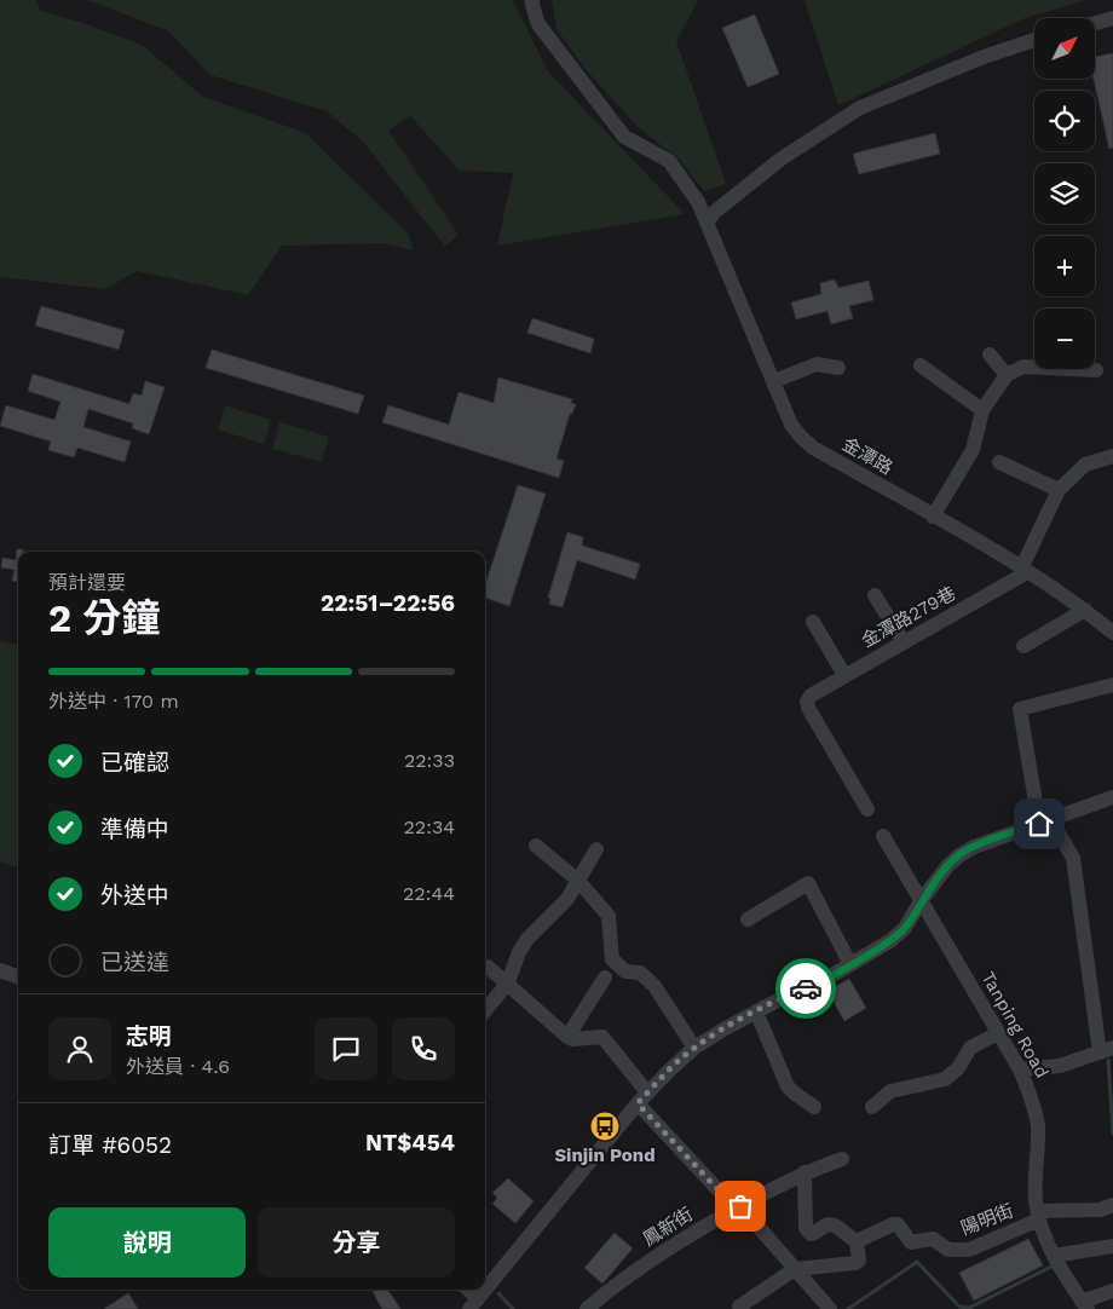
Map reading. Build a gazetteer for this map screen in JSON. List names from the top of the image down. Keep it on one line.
{"streets":{"street":["金潭路","金潭路279巷","Tanping Road","陽明街","鳳新街"]},"crossings":[["金潭路","金潭路279巷"],["Tanping Road","陽明街"]],"places":{"bus stop":["Sinjin Pond"]},"north":"top right","page":{"map_buttons":["+","−"],"heading":["2 分鐘","預計還要","22:51–22:56"],"panel":["志明","外送員 · 4.6","訂單 #6052","NT$454"],"bar":"外送中 · 170 m","list":[["已確認","22:33"],["準備中","22:34"],["外送中","22:44"],"已送達"],"buttons":["說明","分享"]}}
